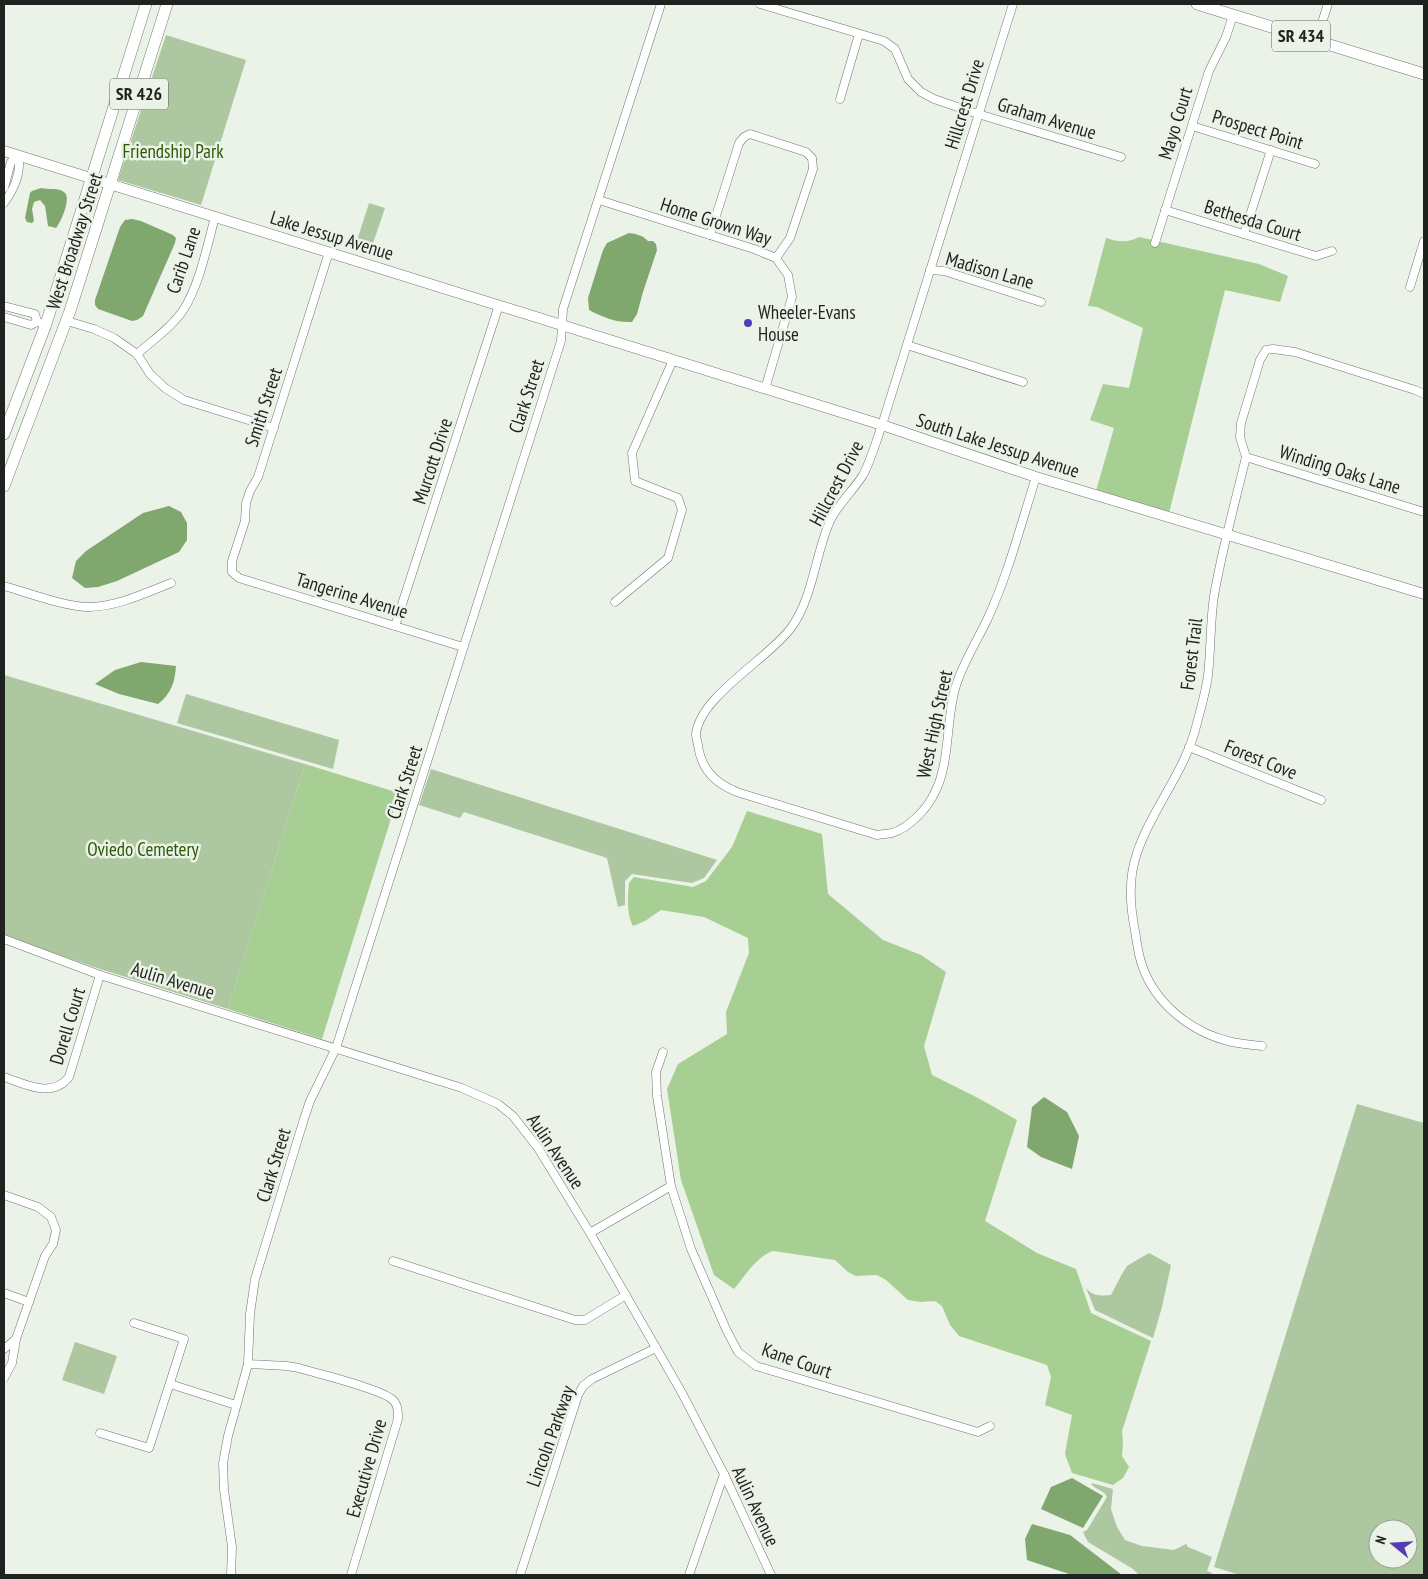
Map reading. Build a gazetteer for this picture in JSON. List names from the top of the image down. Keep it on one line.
{"streets":{"main road":["SR 434","SR 426","West Broadway Street"],"street":["Hillcrest Drive","Graham Avenue","Mayo Court","Prospect Point","Bethesda Court","Home Grown Way","Lake Jessup Avenue","Carib Lane","Madison Lane","Clark Street","Smith Street","South Lake Jessup Avenue","Murcott Drive","Winding Oaks Lane","Tangerine Avenue","Forest Trail","West High Street","Forest Cove","Aulin Avenue","Dorell Court","Kane Court","Lincoln Parkway","Executive Drive"]},"crossings":[["SR 434","Mayo Court"],["Hillcrest Drive","Graham Avenue"],["Hillcrest Drive","Madison Lane"],["Hillcrest Drive","South Lake Jessup Avenue"],["Hillcrest Drive","West High Street"],["Mayo Court","Prospect Point"],["Mayo Court","Bethesda Court"],["Home Grown Way","Clark Street"],["Home Grown Way","South Lake Jessup Avenue"],["Lake Jessup Avenue","West Broadway Street"],["Lake Jessup Avenue","Carib Lane"],["Lake Jessup Avenue","Clark Street"],["Lake Jessup Avenue","Smith Street"],["Lake Jessup Avenue","South Lake Jessup Avenue"],["Lake Jessup Avenue","Murcott Drive"],["Clark Street","South Lake Jessup Avenue"],["Clark Street","Tangerine Avenue"],["Clark Street","Aulin Avenue"],["Clark Street","Executive Drive"],["Smith Street","Tangerine Avenue"],["South Lake Jessup Avenue","Forest Trail"],["South Lake Jessup Avenue","West High Street"],["Murcott Drive","Tangerine Avenue"],["Winding Oaks Lane","Forest Trail"],["Forest Trail","Forest Cove"],["Aulin Avenue","Dorell Court"],["Aulin Avenue","Lincoln Parkway"]],"parks":["Friendship Park","Oviedo Cemetery"],"places":["Wheeler-Evans House"],"north":"left"}
